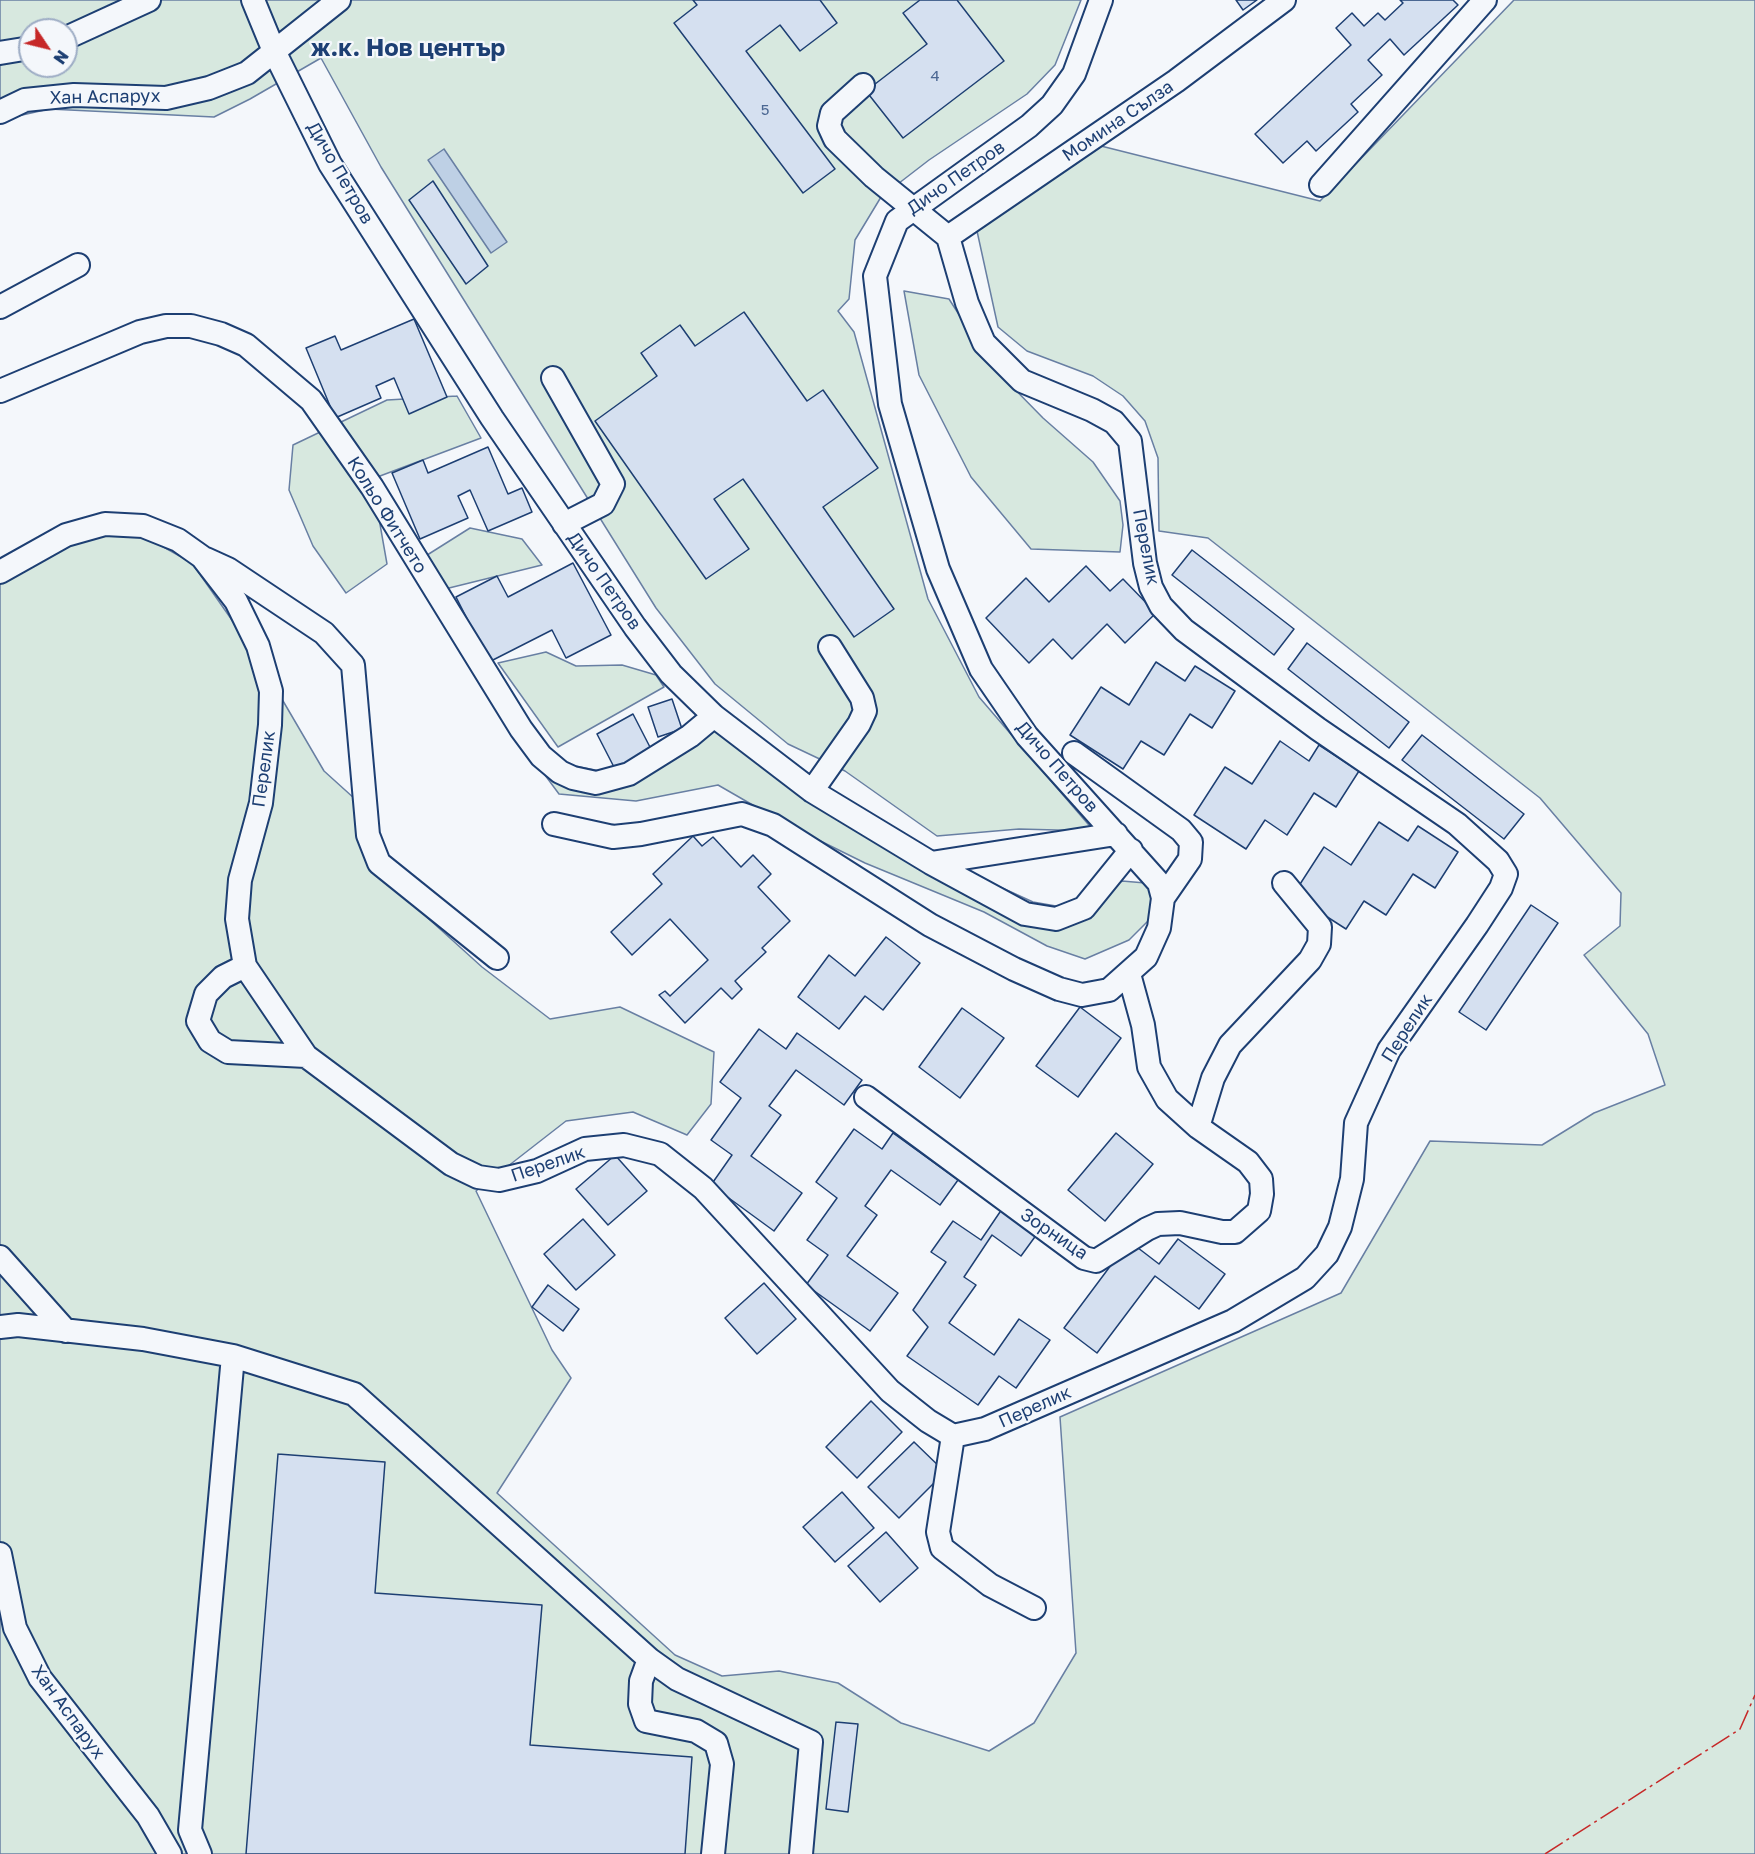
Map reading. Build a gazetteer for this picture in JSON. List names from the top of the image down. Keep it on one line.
{"streets":{"street":["Хан Аспарух","Момина Сълза","Дичо Петров","Кольо Фитчето","Перелик","Зорница"]},"crossings":[["Хан Аспарух","Дичо Петров"],["Момина Сълза","Перелик"],["Дичо Петров","Кольо Фитчето"]],"districts":["ж.к. Нов център"],"house_numbers":["4","5"],"north":"bottom right"}
